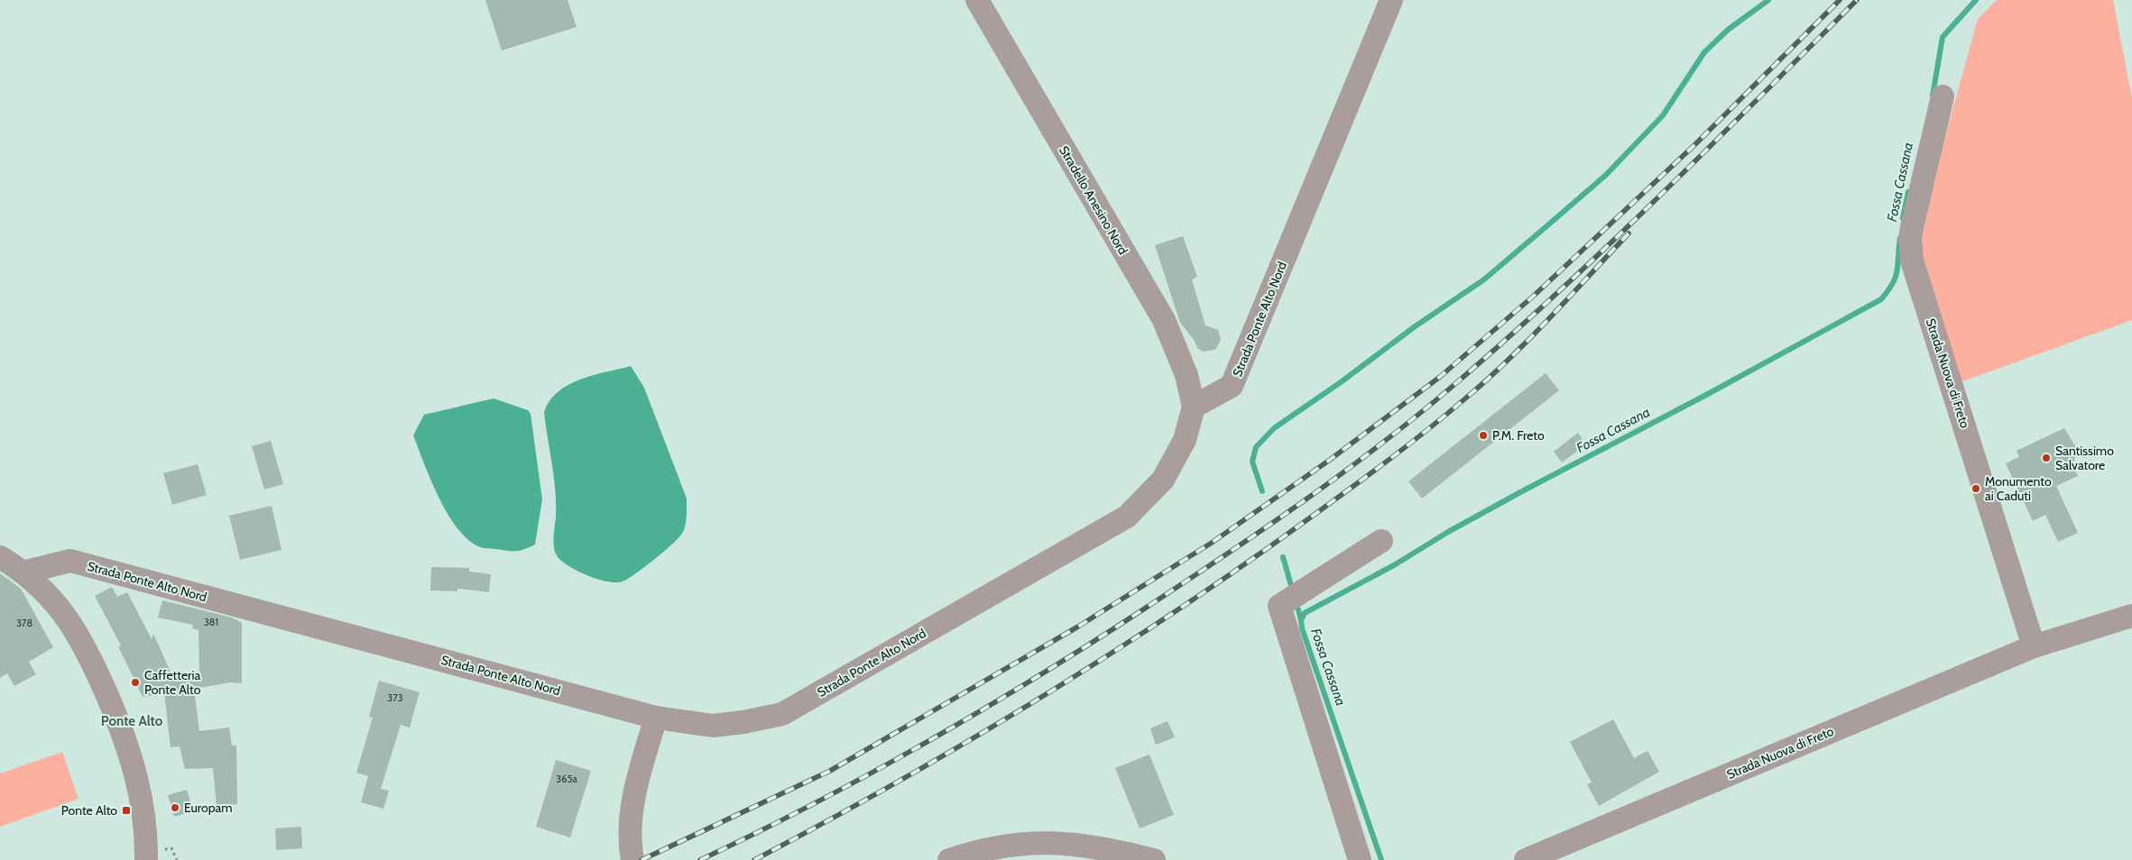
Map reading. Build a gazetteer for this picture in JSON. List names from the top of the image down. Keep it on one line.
{"streets":{"street":["Stradello Anesino Nord","Strada Ponte Alto Nord","Strada Nuova di Freto"]},"crossings":[["Stradello Anesino Nord","Strada Ponte Alto Nord"]],"districts":["Ponte Alto"],"water":["Fossa Cassana"],"places":{"other":["P.M. Freto","Santissimo Salvatore","Monumento ai Caduti","Caffetteria Ponte Alto","Europam"],"transit":["Ponte Alto"]},"house_numbers":["381","378","373","365a"]}
